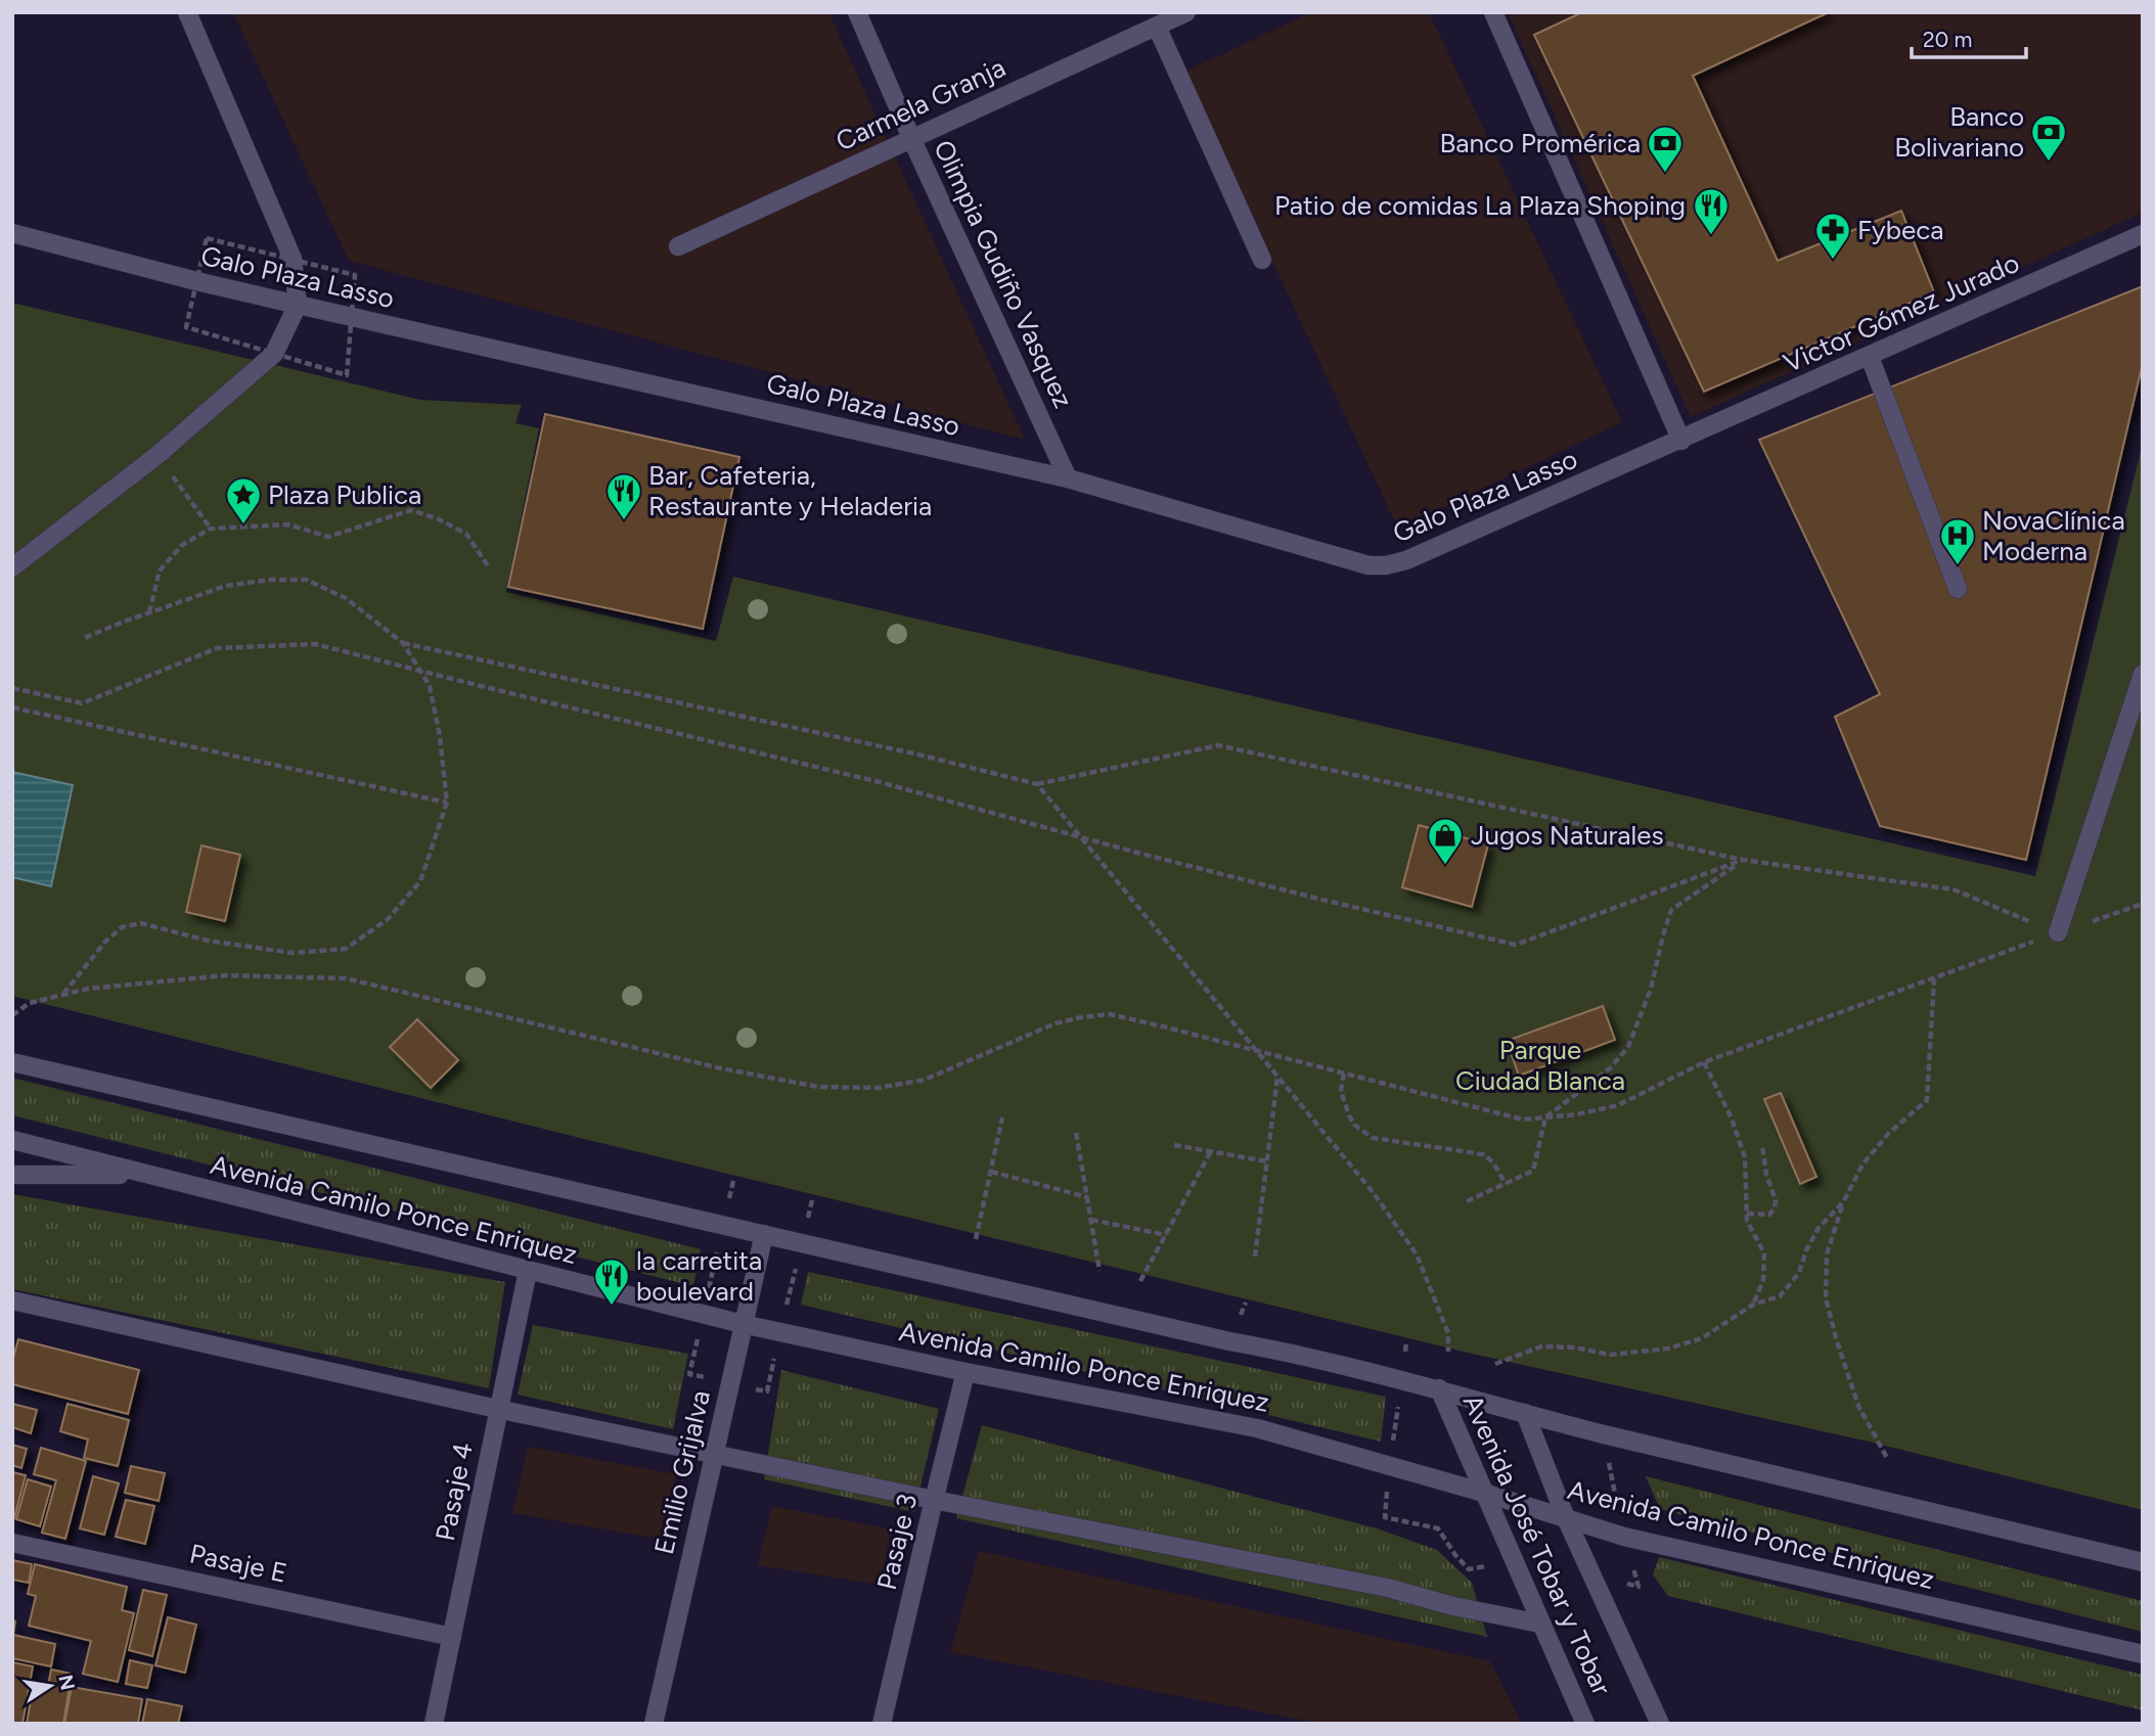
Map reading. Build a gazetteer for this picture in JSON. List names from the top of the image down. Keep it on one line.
{"streets":{"street":["Carmela Granja","Olimpia Gudiño Vasquez","Galo Plaza Lasso","Victor Gómez Jurado","Avenida Camilo Ponce Enriquez","Emilio Grijalva","Pasaje 4","Pasaje 3","Avenida José Tobar y Tobar","Pasaje E"]},"crossings":[["Carmela Granja","Olimpia Gudiño Vasquez"],["Olimpia Gudiño Vasquez","Galo Plaza Lasso"],["Galo Plaza Lasso","Victor Gómez Jurado"],["Avenida Camilo Ponce Enriquez","Emilio Grijalva"],["Avenida Camilo Ponce Enriquez","Pasaje 4"],["Avenida Camilo Ponce Enriquez","Pasaje 3"],["Avenida Camilo Ponce Enriquez","Avenida José Tobar y Tobar"],["Pasaje 4","Pasaje E"]],"parks":["Parque Ciudad Blanca"],"places":{"bank":["Banco Bolivariano","Banco Promérica"],"restaurant":["Patio de comidas La Plaza Shoping","Bar, Cafeteria, Restaurante y Heladeria","la carretita boulevard"],"pharmacy":["Fybeca"],"place":["Plaza Publica"],"hospital":["NovaClínica Moderna"],"shop":["Jugos Naturales"]},"scale_bar":"20 m","north":"right"}
